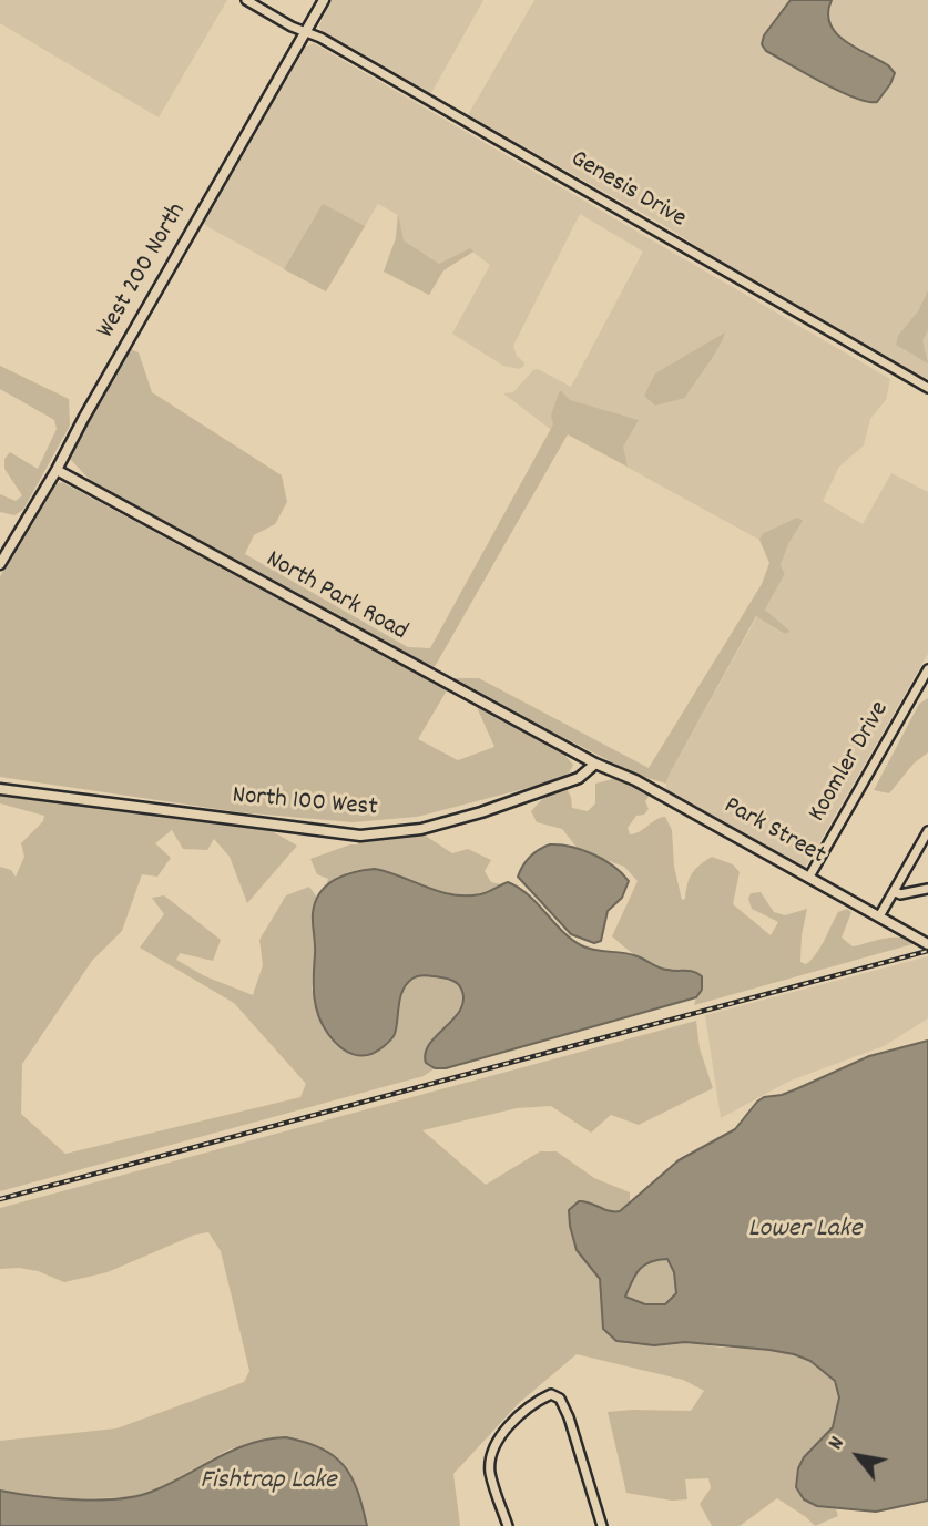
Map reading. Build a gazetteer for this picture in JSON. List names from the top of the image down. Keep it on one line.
{"streets":{"street":["Genesis Drive","West 200 North","North Park Road","Koomler Drive","North 100 West","Park Street"]},"crossings":[["Genesis Drive","West 200 North"],["West 200 North","North Park Road"],["North Park Road","North 100 West"],["North Park Road","Park Street"],["Koomler Drive","Park Street"],["North 100 West","Park Street"]],"water":["Lower Lake","Fishtrap Lake"],"north":"top left"}
